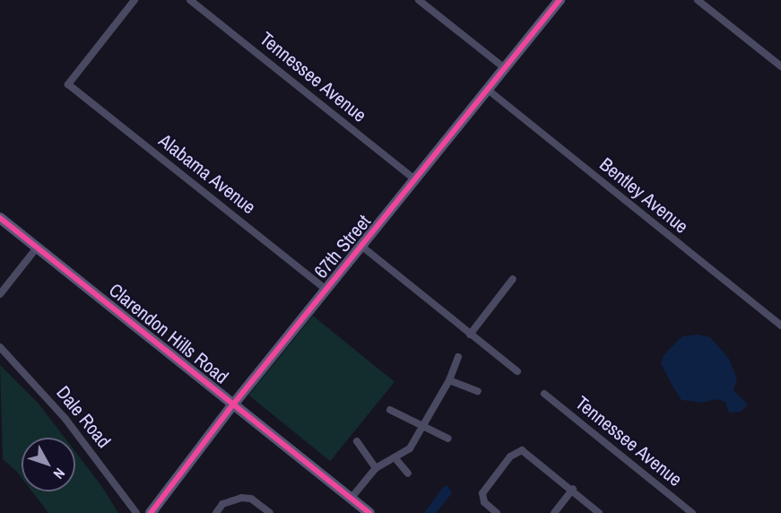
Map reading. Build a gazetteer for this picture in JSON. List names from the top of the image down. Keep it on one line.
{"streets":{"street":["Tennessee Avenue","Alabama Avenue","Bentley Avenue","67th Street","Clarendon Hills Road","Dale Road"]},"crossings":[["Tennessee Avenue","67th Street"],["Alabama Avenue","67th Street"],["Bentley Avenue","67th Street"],["67th Street","Clarendon Hills Road"]],"north":"bottom right"}
